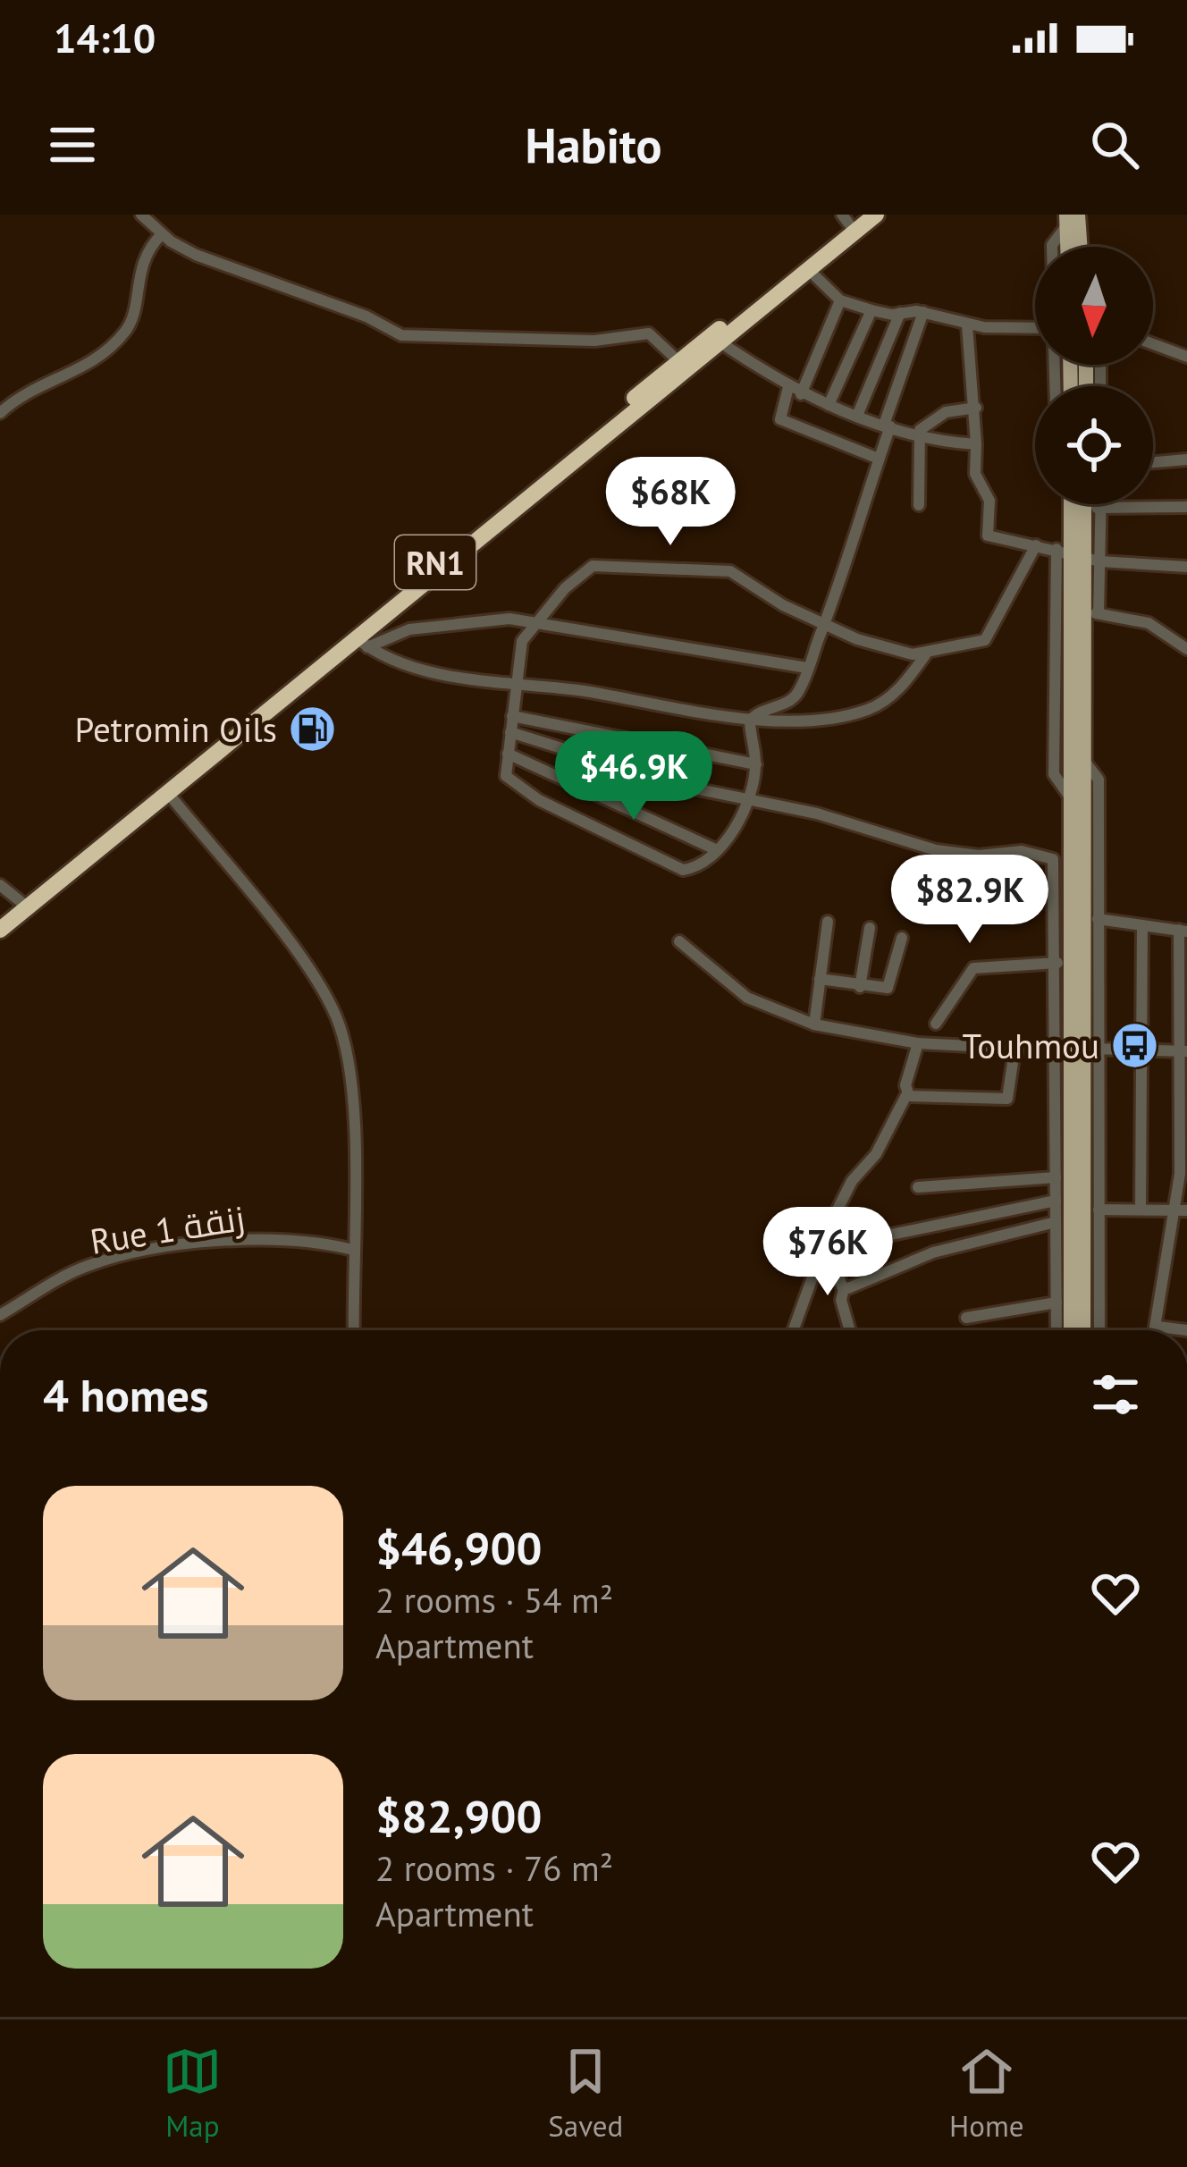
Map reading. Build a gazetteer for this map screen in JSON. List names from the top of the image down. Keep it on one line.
{"streets":{"highway":["RN1"],"street":["Rue 1 زنقة"]},"places":{"fuel station":["Petromin Oils"],"bus stop":["Touhmou"]},"north":"bottom","page":{"status":"14:10","header":"Habito","price":["$68K","$46.9K","$82.9K","$76K"],"heading":"4 homes","list":[{"name":"$46,900","note":"2 rooms · 54 m² · Apartment"},{"name":"$82,900","note":"2 rooms · 76 m² · Apartment"}],"tabs":["Map","Saved","Home"]}}
